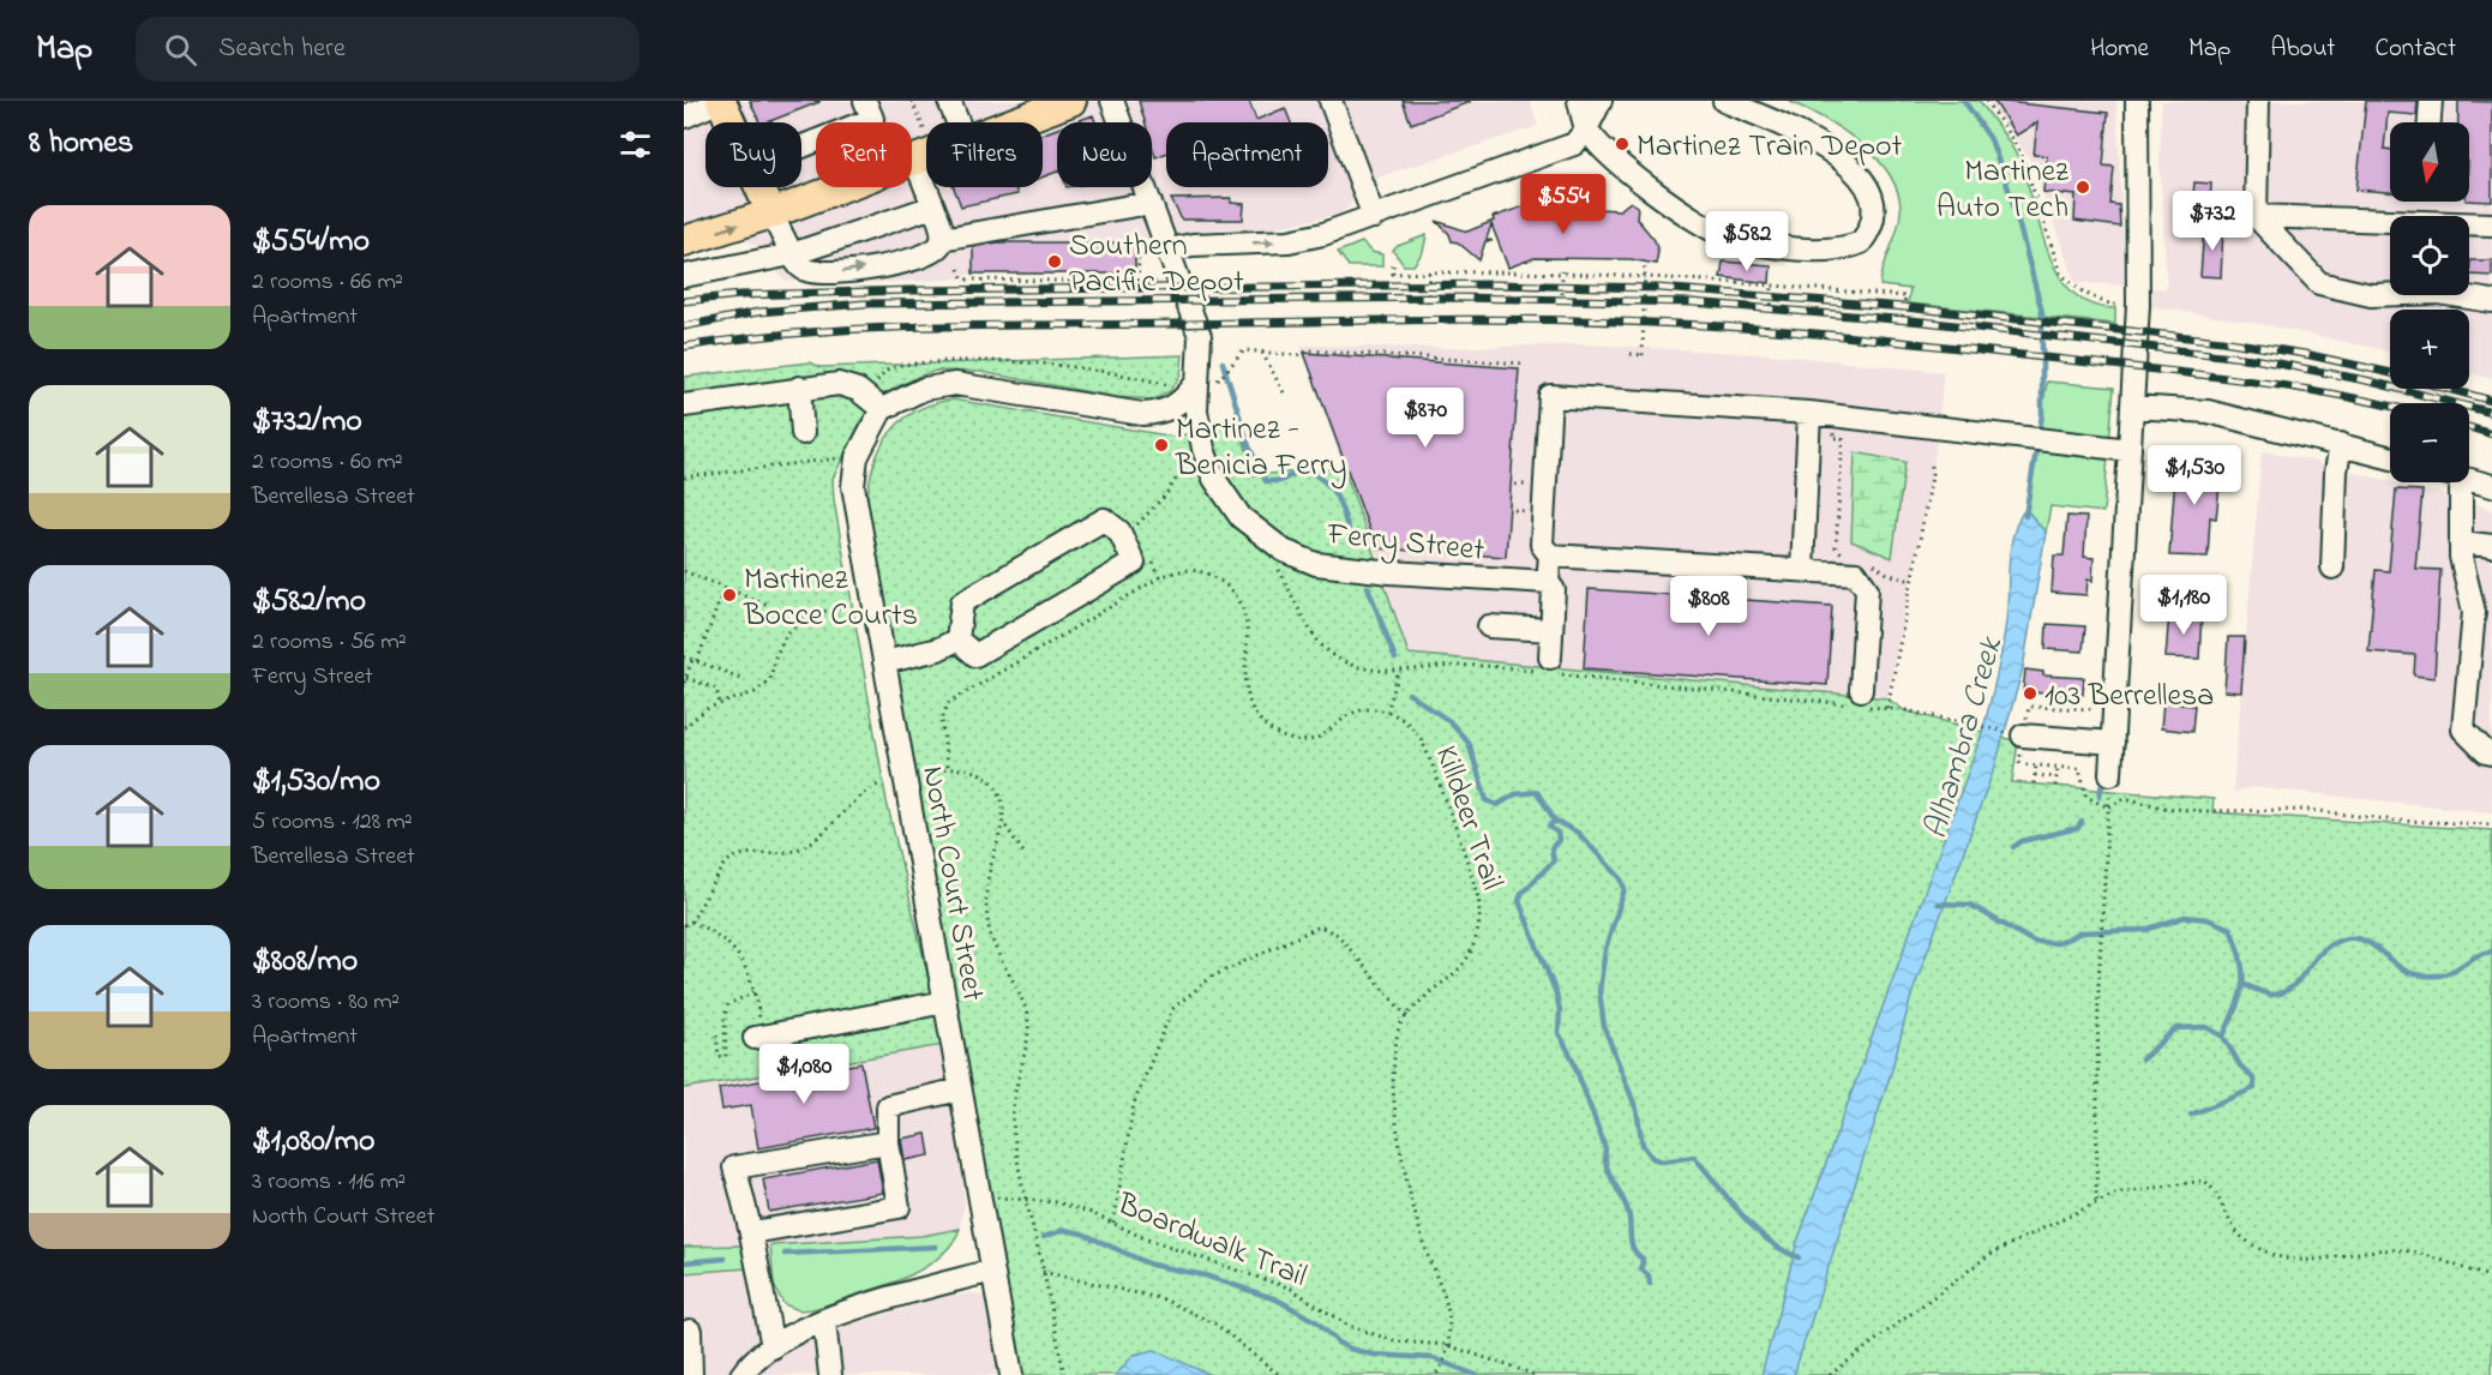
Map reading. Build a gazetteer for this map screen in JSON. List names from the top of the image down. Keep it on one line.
{"streets":{"street":["Ferry Street","North Court Street"],"path":["Killdeer Trail","Boardwalk Trail"]},"crossings":[["Killdeer Trail","Boardwalk Trail"]],"water":["Alhambra Creek"],"places":["Martinez Train Depot","Martinez Auto Tech","Southern Pacific Depot","Martinez - Benicia Ferry","Martinez Bocce Courts","103 Berrellesa"],"north":"bottom","page":{"header":"Map","search":"Search here","nav":["Home","Map","About","Contact"],"heading":"8 homes","map_buttons":["+","−"],"chip":["Buy","Rent","Filters","New","Apartment"],"price":["$554","$732","$582","$870","$1,530","$1,180","$808","$1,080"],"list":[{"name":"$554/mo","note":"2 rooms · 66 m² · Apartment"},{"name":"$732/mo","note":"2 rooms · 60 m² · Berrellesa Street"},{"name":"$582/mo","note":"2 rooms · 56 m² · Ferry Street"},{"name":"$1,530/mo","note":"5 rooms · 128 m² · Berrellesa Street"},{"name":"$808/mo","note":"3 rooms · 80 m² · Apartment"},{"name":"$1,080/mo","note":"3 rooms · 116 m² · North Court Street"}]}}
